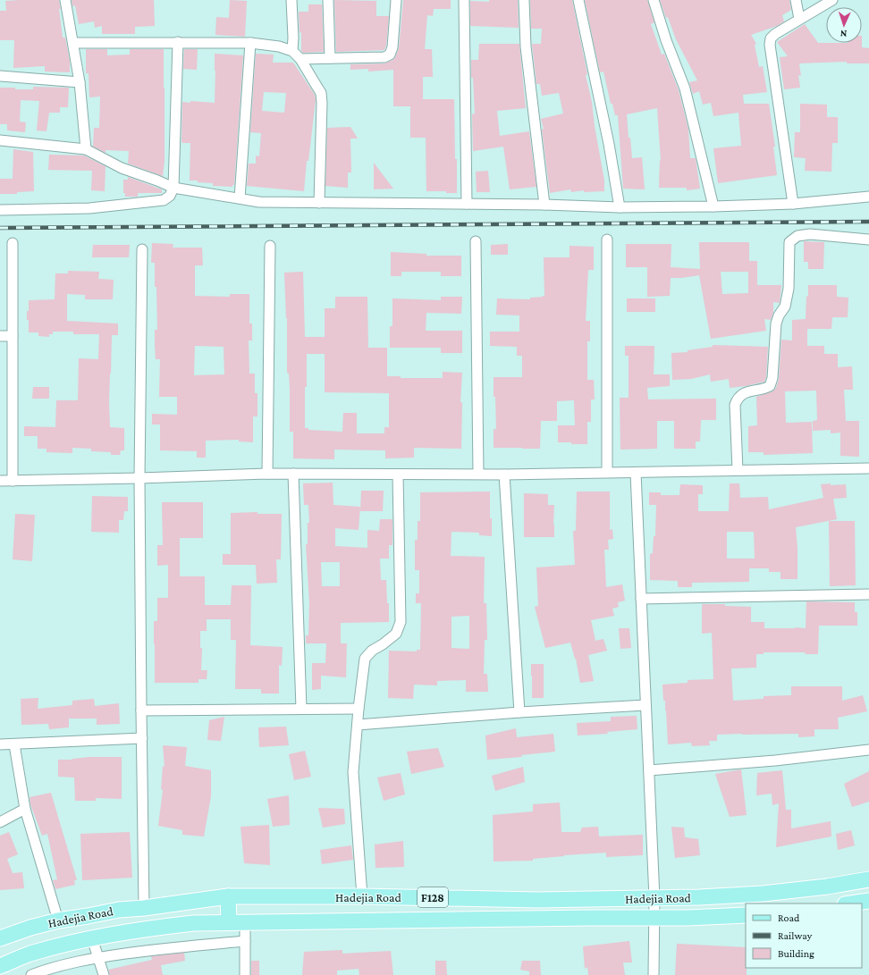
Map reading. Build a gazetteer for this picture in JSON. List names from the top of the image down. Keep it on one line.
{"streets":{"main road":["Hadejia Road","F128"]},"legend":["Road","Railway","Building"],"north":"bottom"}
